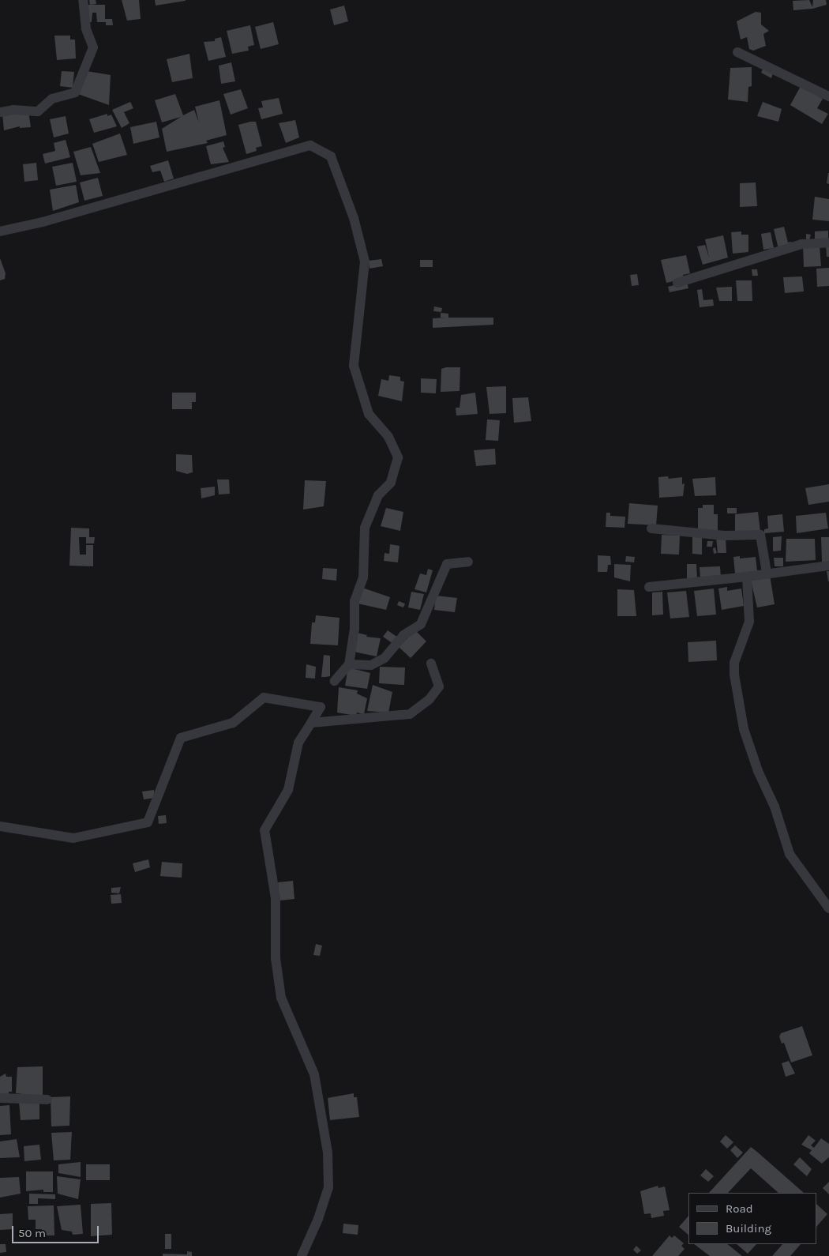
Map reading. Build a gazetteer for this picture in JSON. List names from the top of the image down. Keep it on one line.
{"legend":["Road","Building"],"scale_bar":"50 m"}
